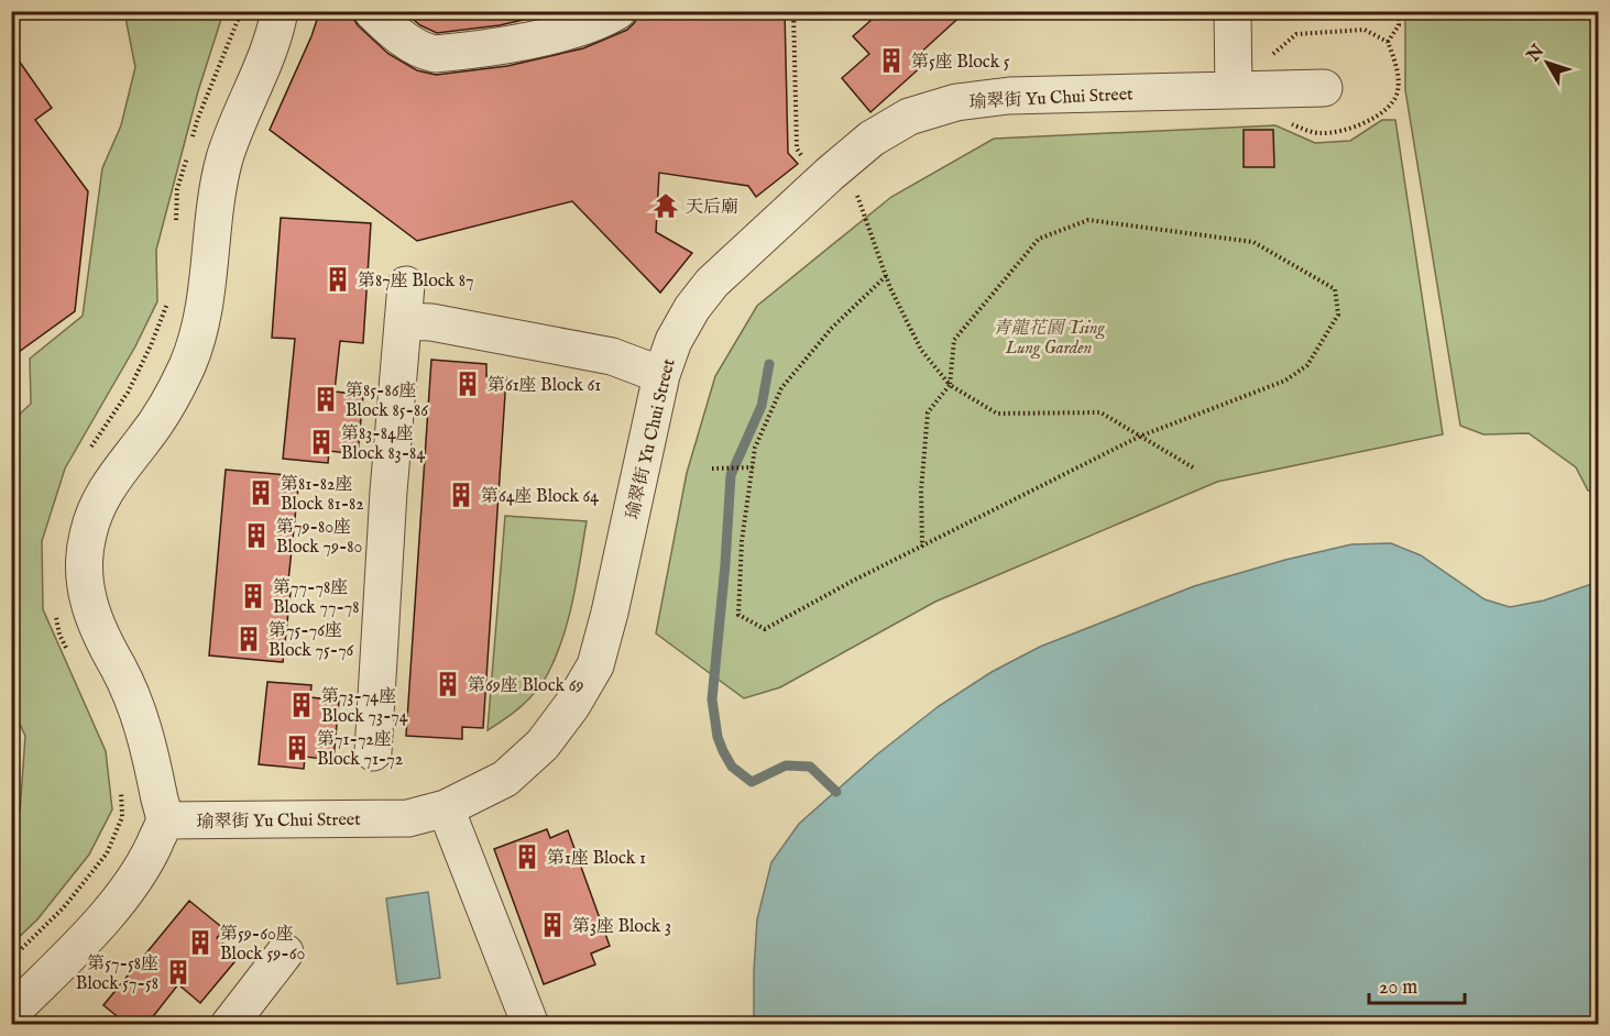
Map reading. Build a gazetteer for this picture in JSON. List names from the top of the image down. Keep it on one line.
{"streets":{"street":["瑜翠街 Yu Chui Street"]},"parks":["青龍花園 Tsing Lung Garden"],"places":{"building":["第5座 Block 5","第87座 Block 87","第61座 Block 61","第85-86座 Block 85-86","第83-84座 Block 83-84","第81-82座 Block 81-82","第64座 Block 64","第79-80座 Block 79-80","第77-78座 Block 77-78","第75-76座 Block 75-76","第69座 Block 69","第73-74座 Block 73-74","第71-72座 Block 71-72","第1座 Block 1","第3座 Block 3","第59-60座 Block 59-60","第57-58座 Block 57-58"],"temple":["天后廟"]},"scale_bar":"20 m","north":"top left"}
